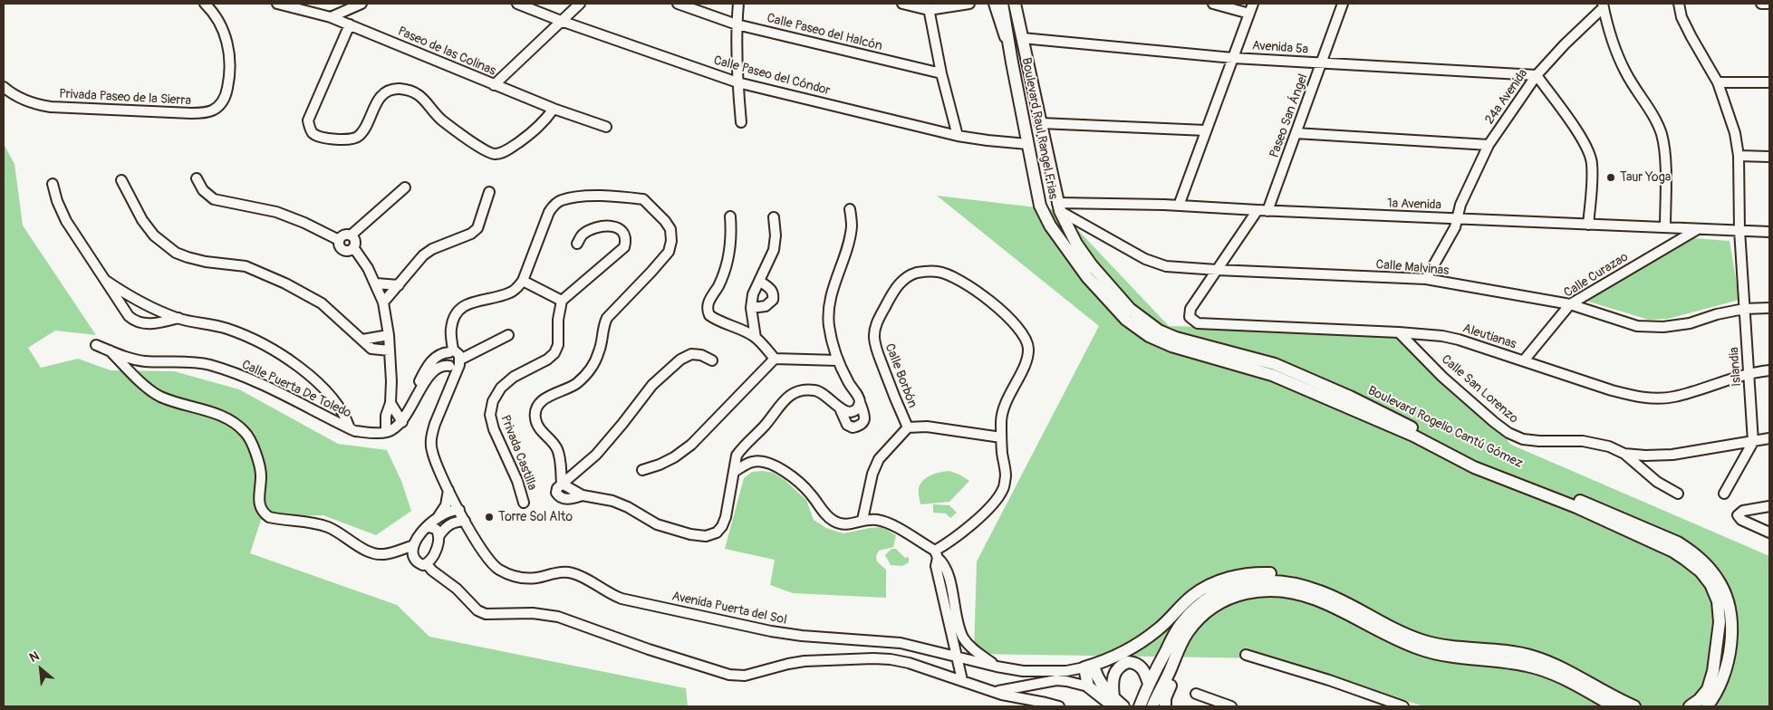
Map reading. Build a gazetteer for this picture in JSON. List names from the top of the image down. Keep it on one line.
{"streets":{"main road":["Boulevard Raul Rangel Frias","Boulevard Rogelio Cantú Gómez"],"street":["Calle Paseo del Halcón","Avenida 5a","Paseo de las Colinas","Calle Paseo del Cóndor","24a Avenida","Privada Paseo de la Sierra","Paseo San Ángel","1a Avenida","Calle Malvinas","Calle Curazao","Aleutianas","Islandia","Calle Borbón","Calle Puerta De Toledo","Calle San Lorenzo","Privada Castilla","Avenida Puerta del Sol"]},"crossings":[["Avenida 5a","24a Avenida"],["Avenida 5a","Paseo San Ángel"],["Avenida 5a","Boulevard Rogelio Cantú Gómez"],["Calle Paseo del Cóndor","Boulevard Raul Rangel Frias"],["24a Avenida","1a Avenida"],["24a Avenida","Calle Malvinas"],["Paseo San Ángel","1a Avenida"],["Boulevard Raul Rangel Frias","Boulevard Rogelio Cantú Gómez"],["1a Avenida","Calle Malvinas"],["1a Avenida","Calle Curazao"],["1a Avenida","Islandia"],["1a Avenida","Boulevard Rogelio Cantú Gómez"],["Calle Malvinas","Calle Curazao"],["Calle Malvinas","Aleutianas"],["Calle Malvinas","Islandia"],["Calle Malvinas","Boulevard Rogelio Cantú Gómez"],["Calle Curazao","Aleutianas"],["Aleutianas","Islandia"],["Aleutianas","Calle San Lorenzo"],["Islandia","Calle San Lorenzo"]],"places":["Taur Yoga","Torre Sol Alto"],"north":"top left"}
